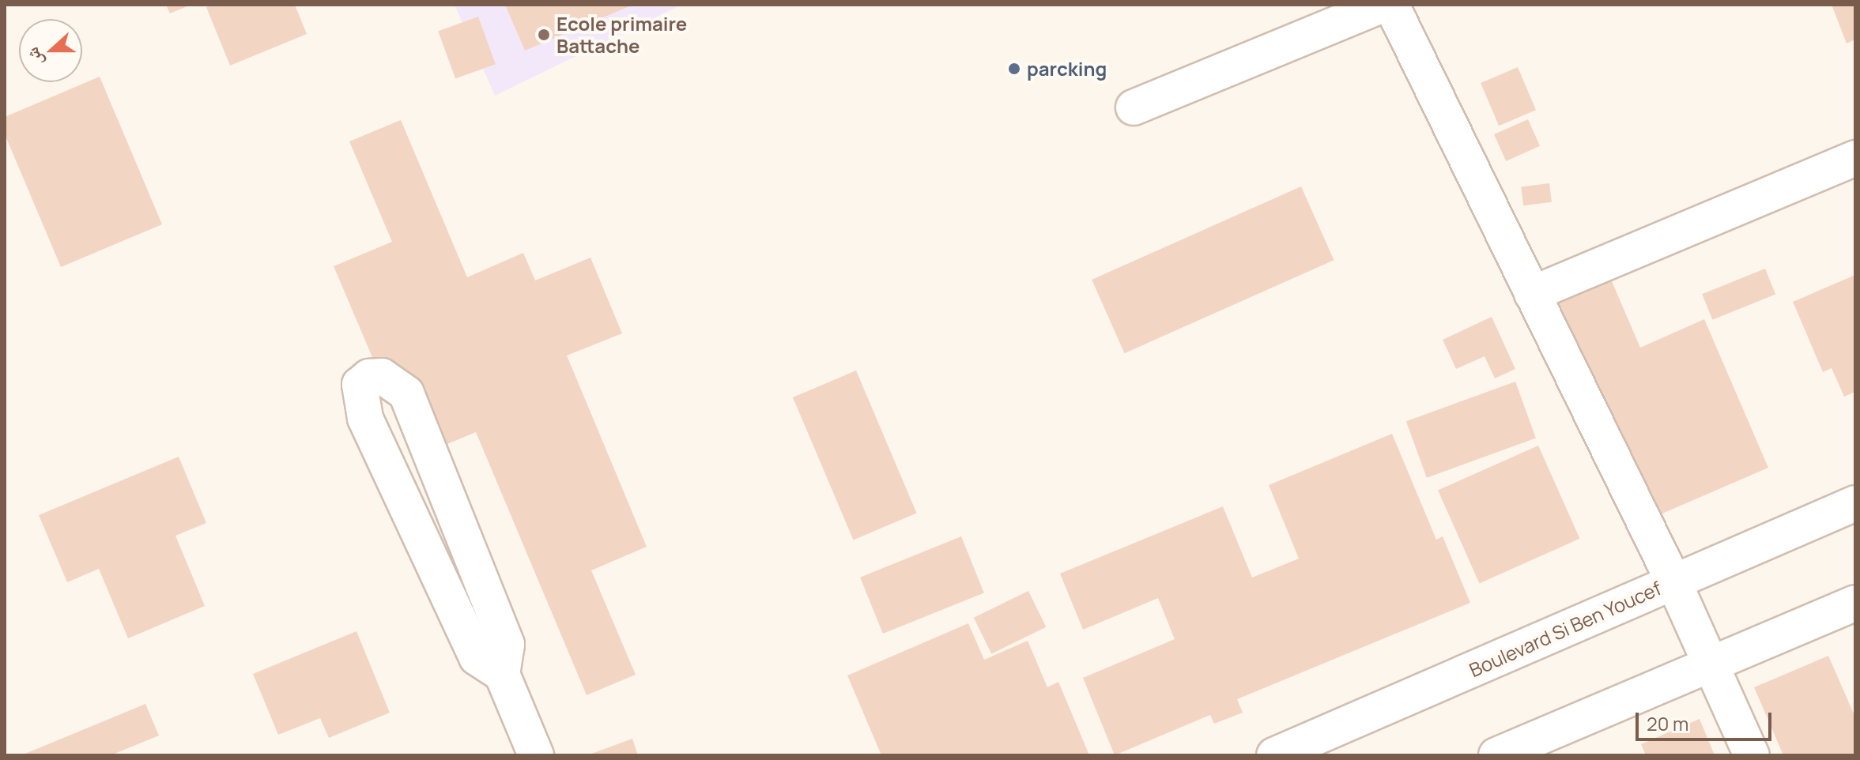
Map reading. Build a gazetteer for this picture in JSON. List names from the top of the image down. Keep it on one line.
{"streets":{"street":["Boulevard Si Ben Youcef"]},"places":["Ecole primaire Battache","parcking"],"scale_bar":"20 m","north":"left"}
